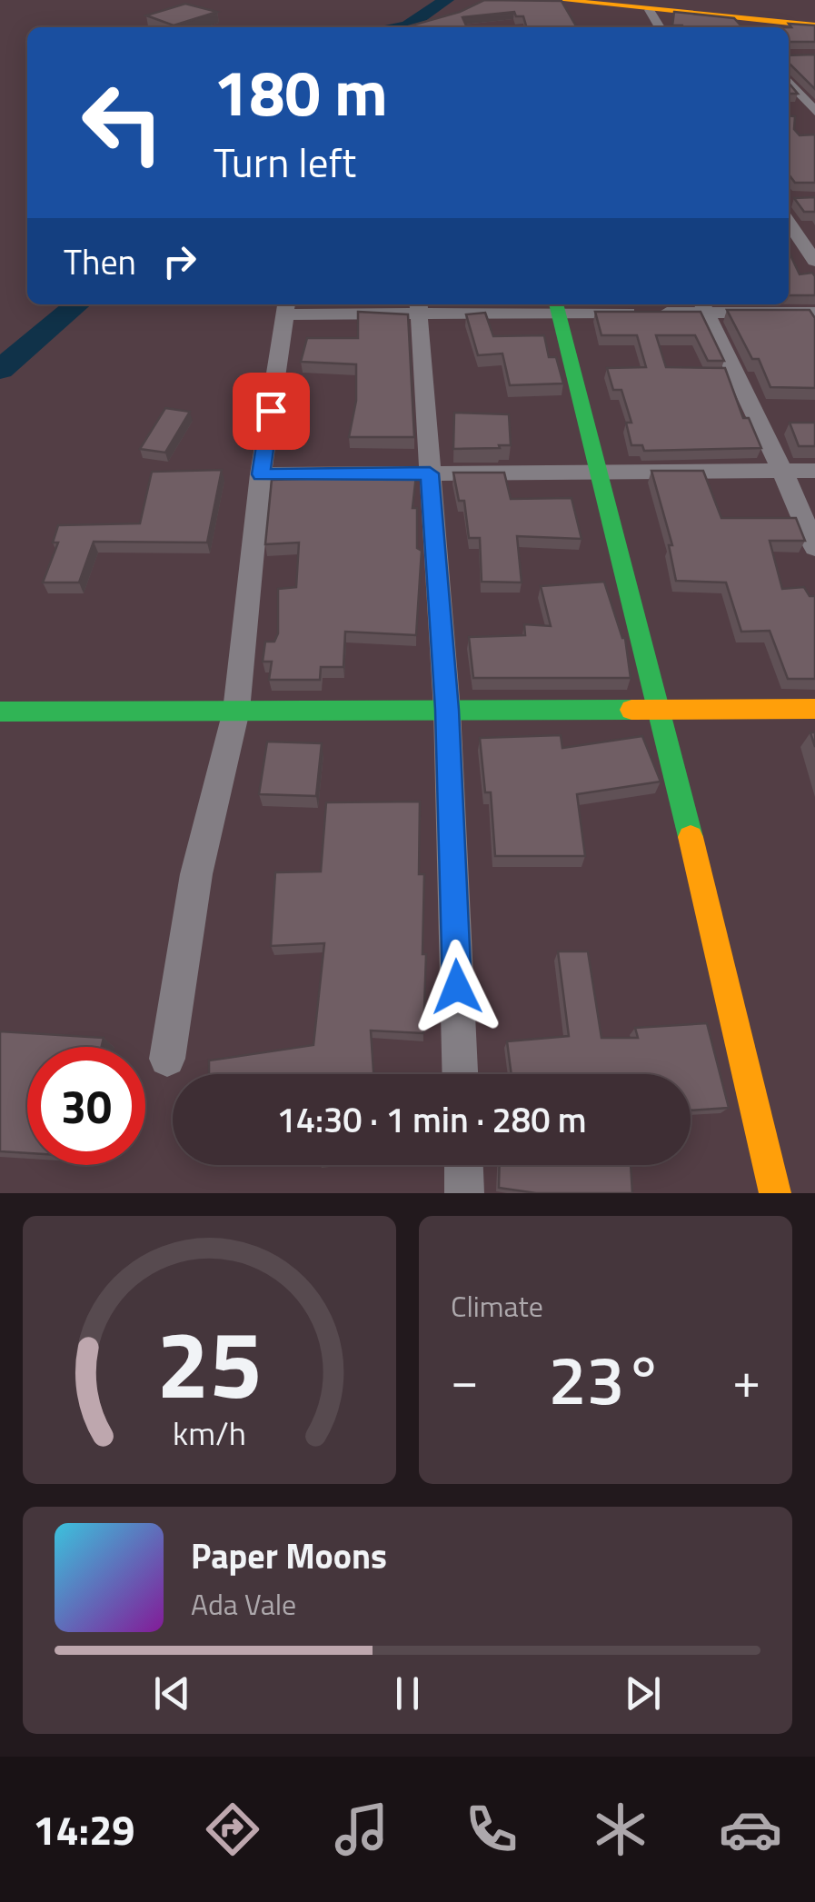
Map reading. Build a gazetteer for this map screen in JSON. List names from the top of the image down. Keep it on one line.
{"page":{"turn":["180 m","Turn left"],"then":"Then","limit":"30","trip":"14:30 · 1 min · 280 m","tile":"Climate","heat":["−","23°","+"],"song":["Paper Moons","Ada Vale"],"tabs":"14:29","gauge":["25","km/h"]}}
